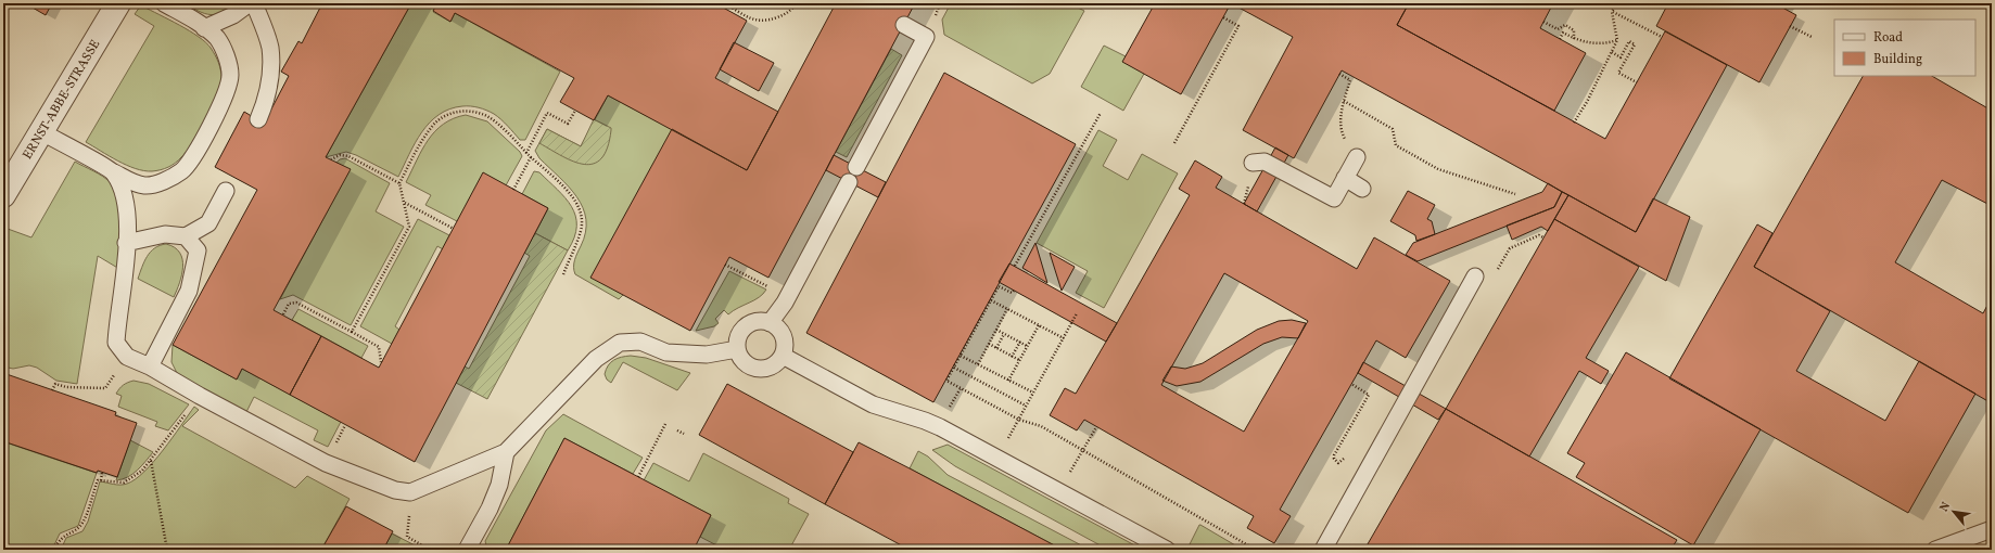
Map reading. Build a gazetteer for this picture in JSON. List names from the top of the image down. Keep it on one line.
{"streets":{"street":["ERNST-ABBE-STRASSE"]},"legend":["Road","Building"],"north":"top left"}
